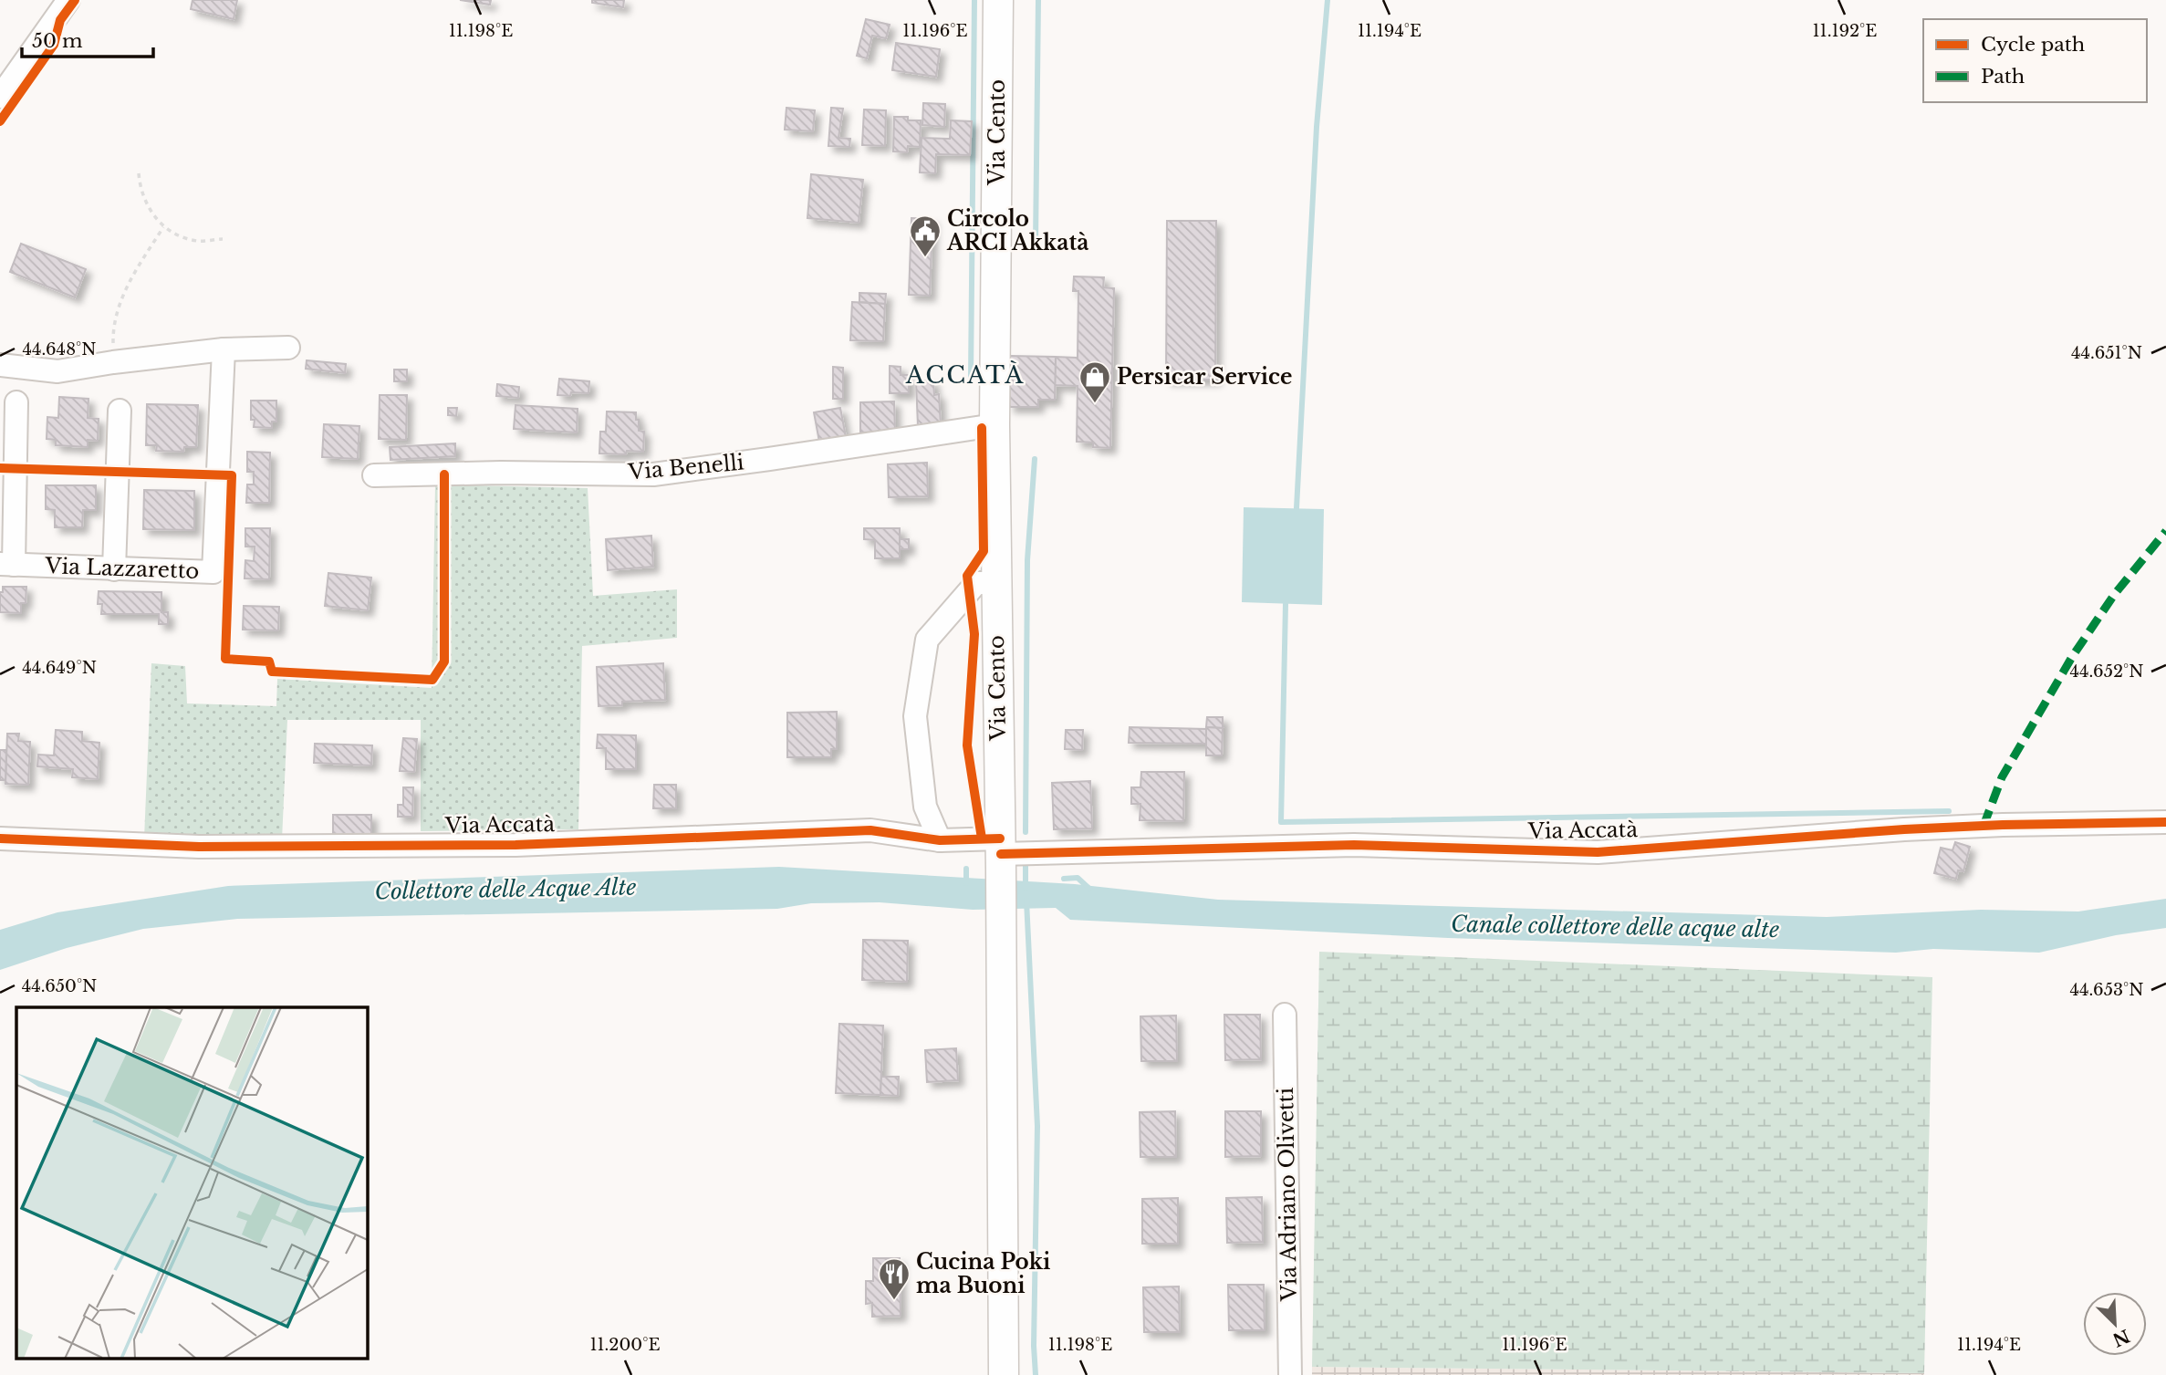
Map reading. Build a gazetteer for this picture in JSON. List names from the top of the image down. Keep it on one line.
{"streets":{"main road":["Via Cento"],"street":["Via Benelli","Via Lazzaretto","Via Accatà","Via Adriano Olivetti"]},"crossings":[["Via Cento","Via Benelli"],["Via Cento","Via Accatà"]],"districts":["ACCATÀ"],"water":["Collettore delle Acque Alte","Canale collettore delle acque alte"],"places":{"public building":["Circolo ARCI Akkatà"],"shop":["Persicar Service"],"restaurant":["Cucina Poki ma Buoni"]},"legend":["Cycle path","Path"],"scale_bar":"50 m","north":"bottom right","coordinates":["11.198°E","11.196°E","11.194°E","11.192°E","44.648°N","44.651°N","44.649°N","44.652°N","44.650°N","44.653°N","11.200°E"]}
